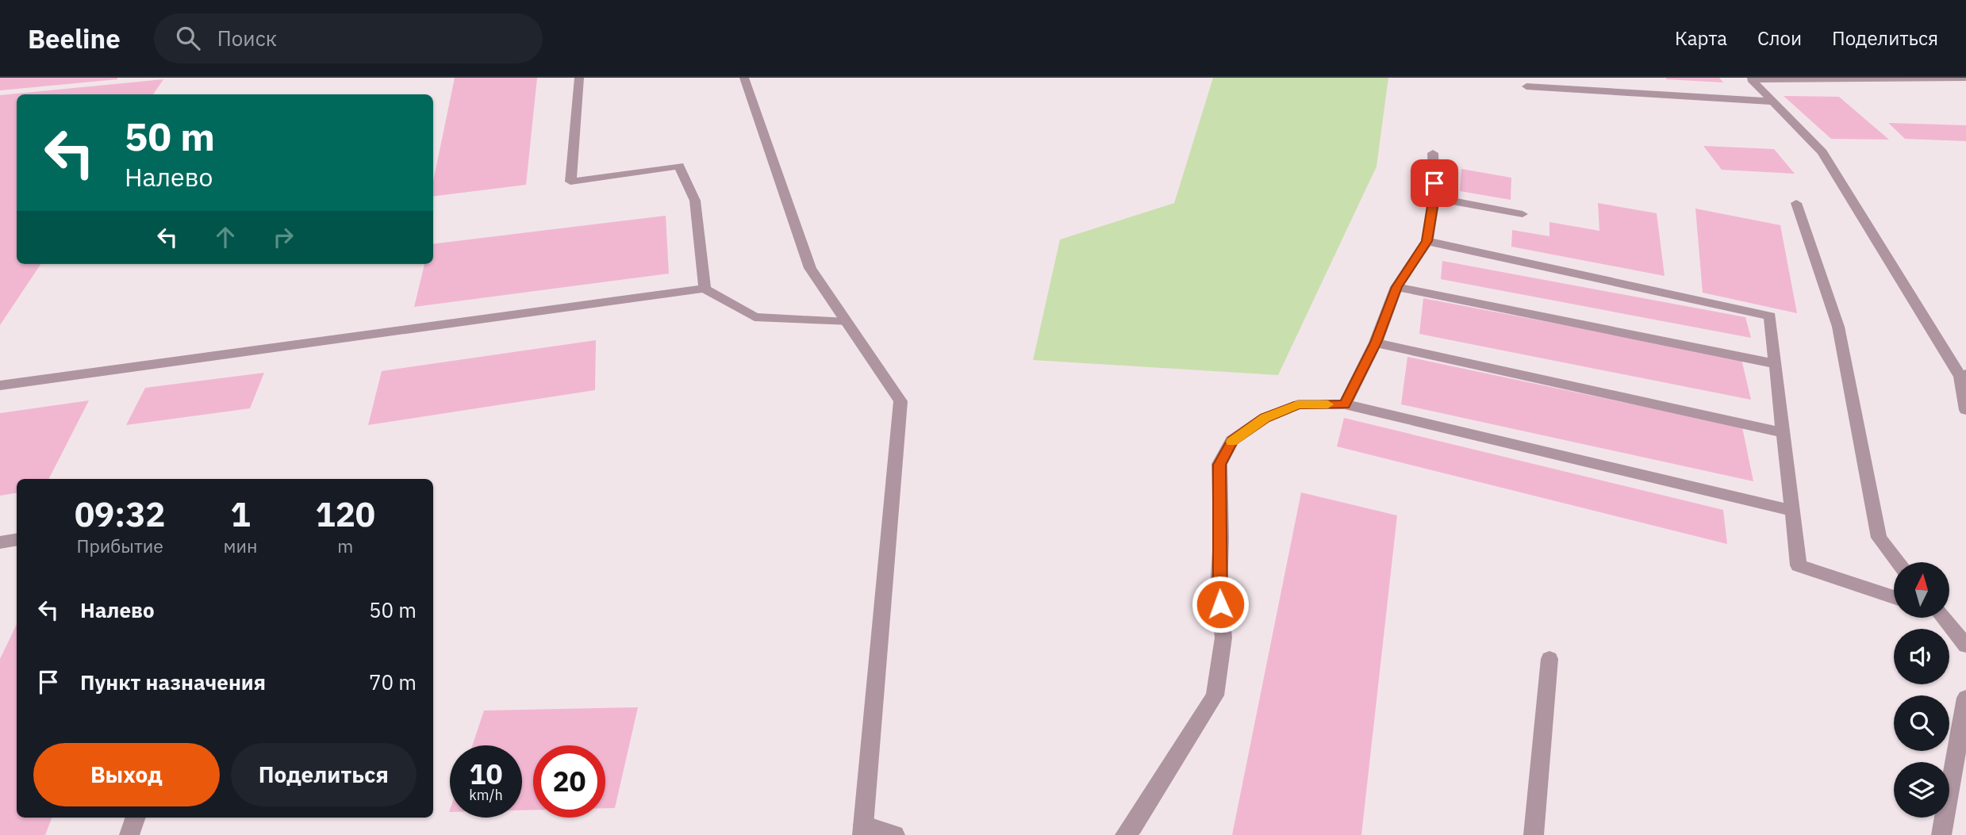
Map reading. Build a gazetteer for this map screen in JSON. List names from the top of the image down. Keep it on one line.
{"north":"top","page":{"header":"Beeline","search":"Поиск","nav":["Карта","Слои","Поделиться"],"turn":["50 m","Налево"],"eta":["09:32","Прибытие","1","мин","120","m"],"list":[{"name":"Налево","value":"50 m"},{"name":"Пункт назначения","value":"70 m"}],"buttons":["Выход","Поделиться"],"speed":"10 km/h","limit":"20"}}
